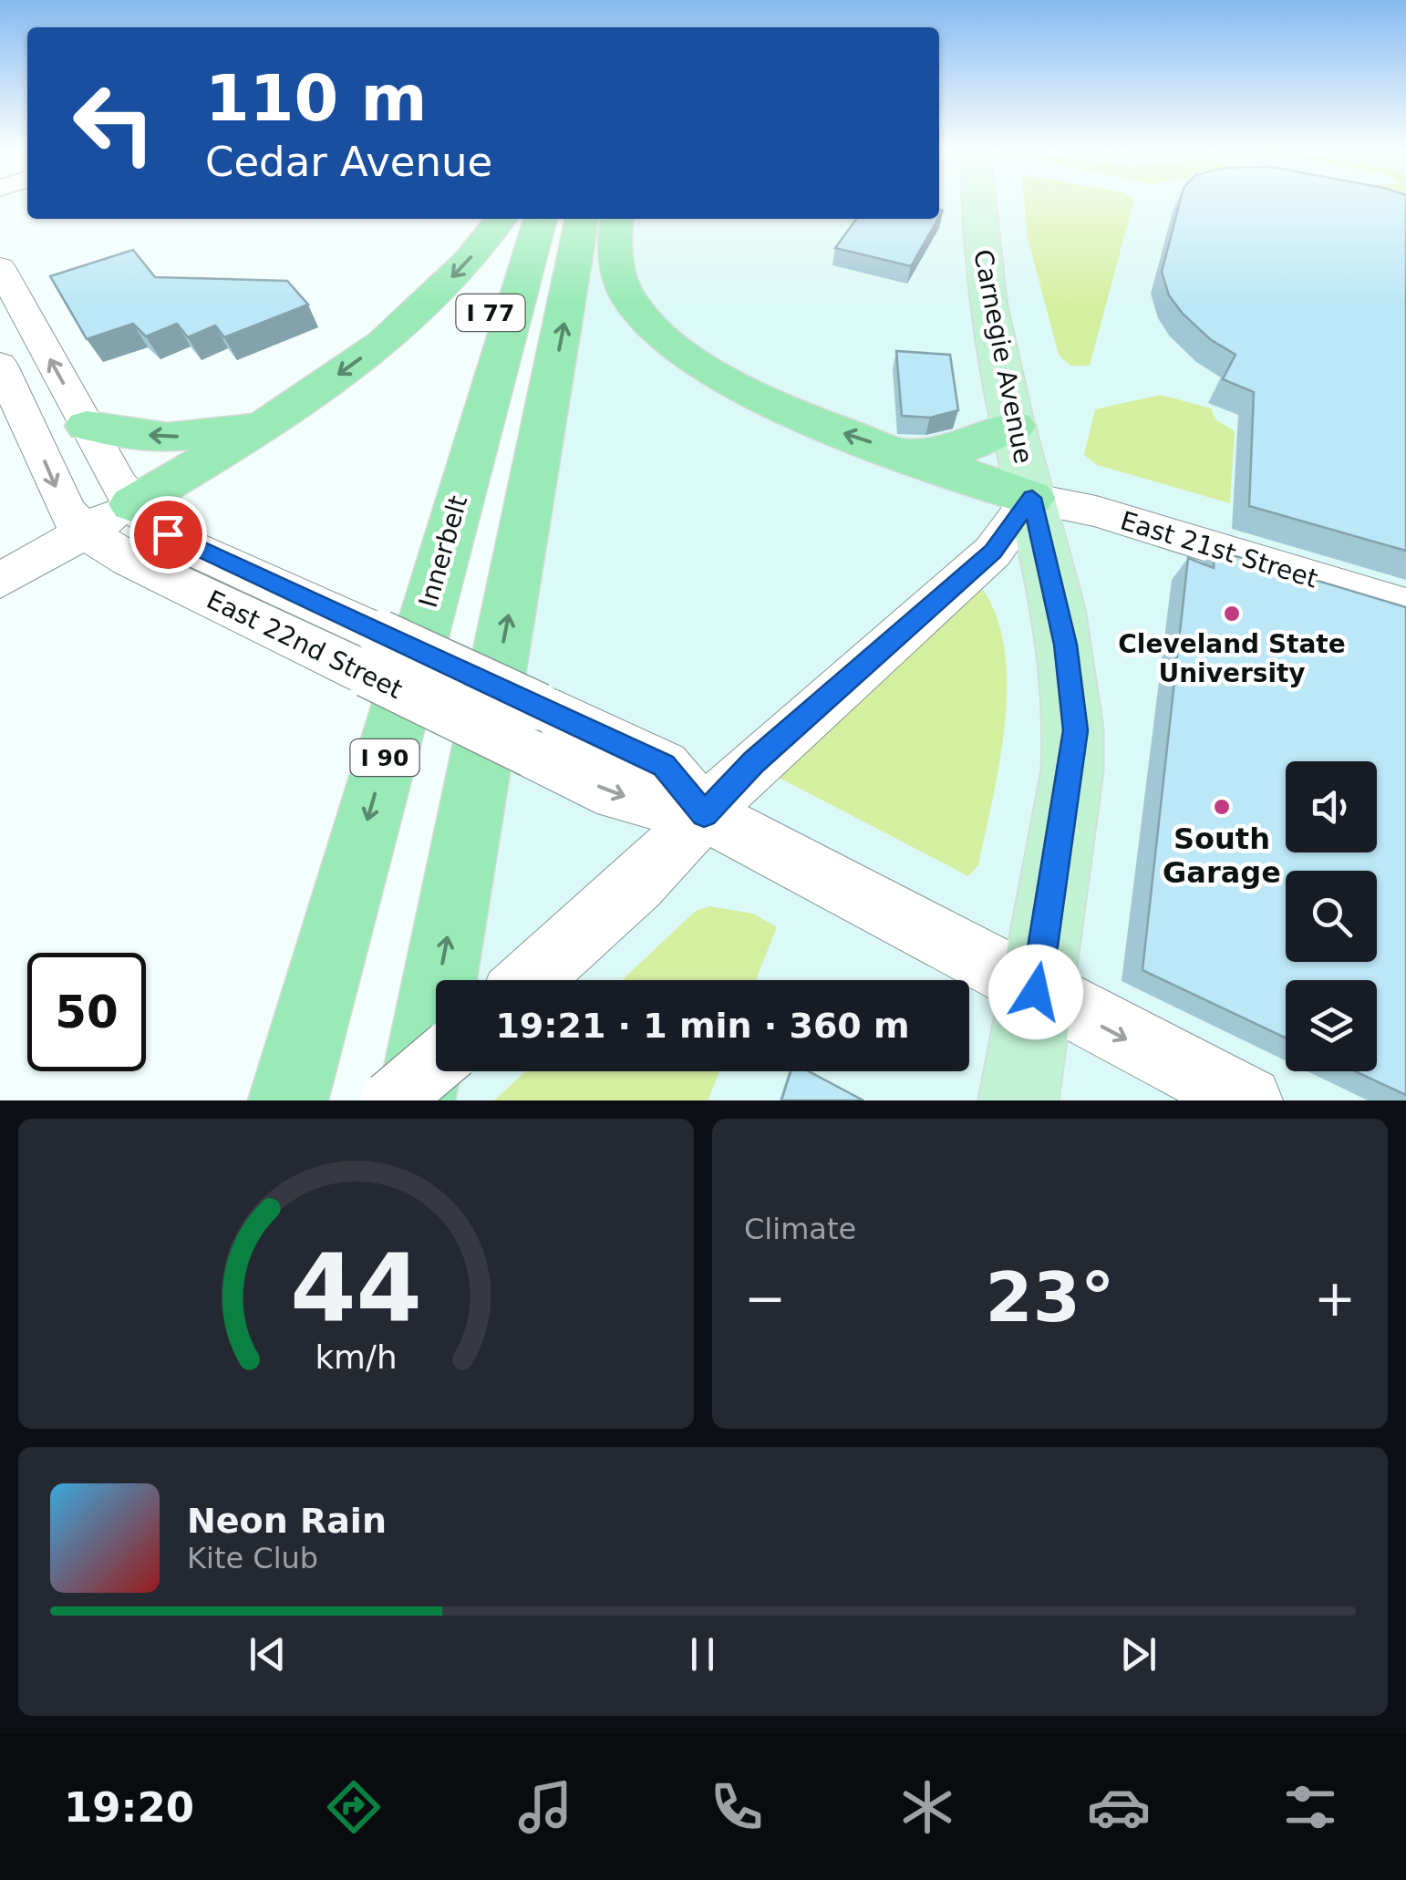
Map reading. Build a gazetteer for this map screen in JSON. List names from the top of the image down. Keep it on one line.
{"streets":{"highway":["I 77","Innerbelt","I 90"],"main road":["Carnegie Avenue"],"street":["East 21st Street","East 22nd Street"]},"crossings":[["I 77","Innerbelt"],["Carnegie Avenue","East 21st Street"],["Carnegie Avenue","East 22nd Street"]],"places":["Cleveland State University","South Garage"],"page":{"turn":["110 m","Cedar Avenue"],"limit":"50","trip":"19:21 · 1 min · 360 m","tile":"Climate","heat":["−","23°","+"],"song":["Neon Rain","Kite Club"],"tabs":"19:20","gauge":["44","km/h"]}}
